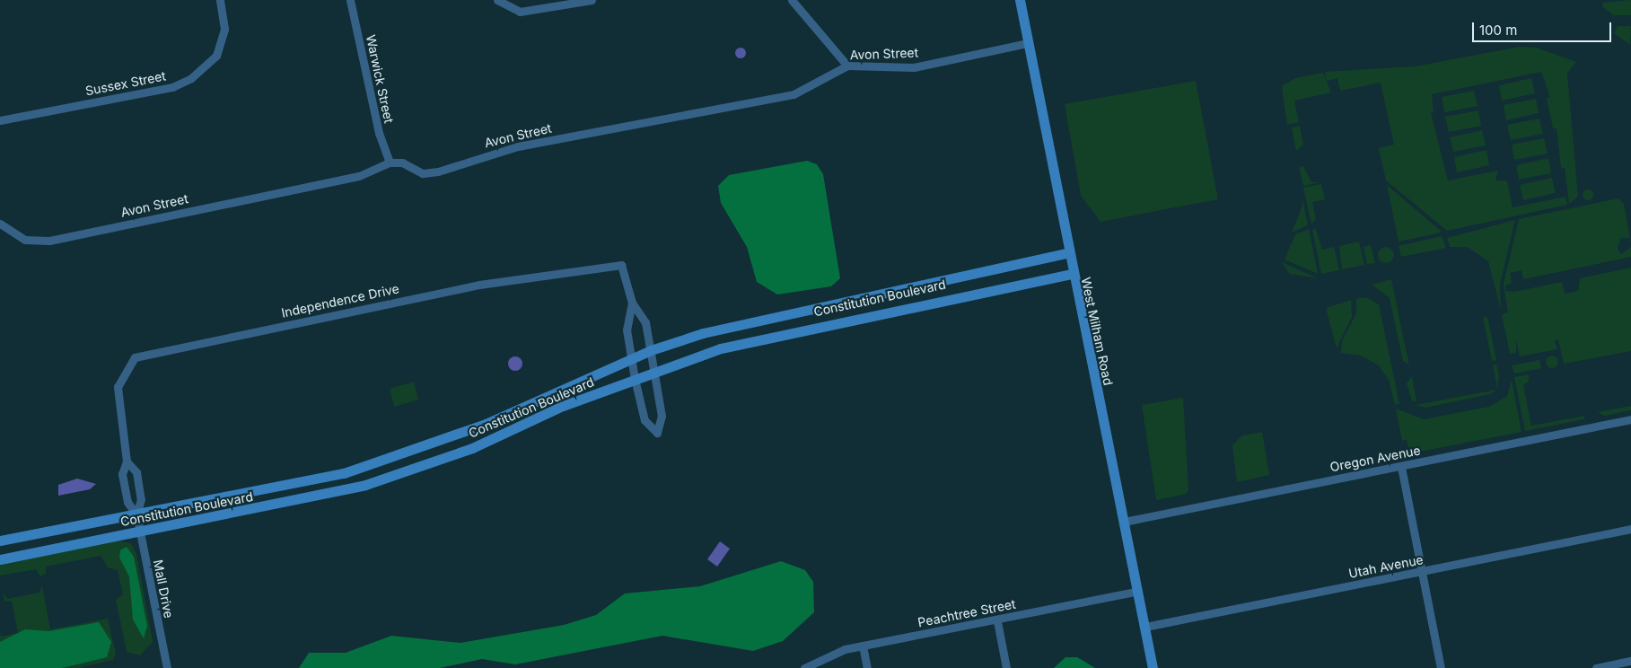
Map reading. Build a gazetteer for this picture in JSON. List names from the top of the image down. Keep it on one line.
{"streets":{"street":["Avon Street","Warwick Street","Sussex Street","Constitution Boulevard","Independence Drive","West Milham Road","Oregon Avenue","Utah Avenue","Mall Drive","Peachtree Street"]},"crossings":[["Avon Street","Warwick Street"],["Avon Street","West Milham Road"],["Constitution Boulevard","Independence Drive"],["Constitution Boulevard","West Milham Road"],["Constitution Boulevard","Mall Drive"],["Independence Drive","Mall Drive"],["West Milham Road","Oregon Avenue"],["West Milham Road","Utah Avenue"],["West Milham Road","Peachtree Street"]],"scale_bar":"100 m"}
